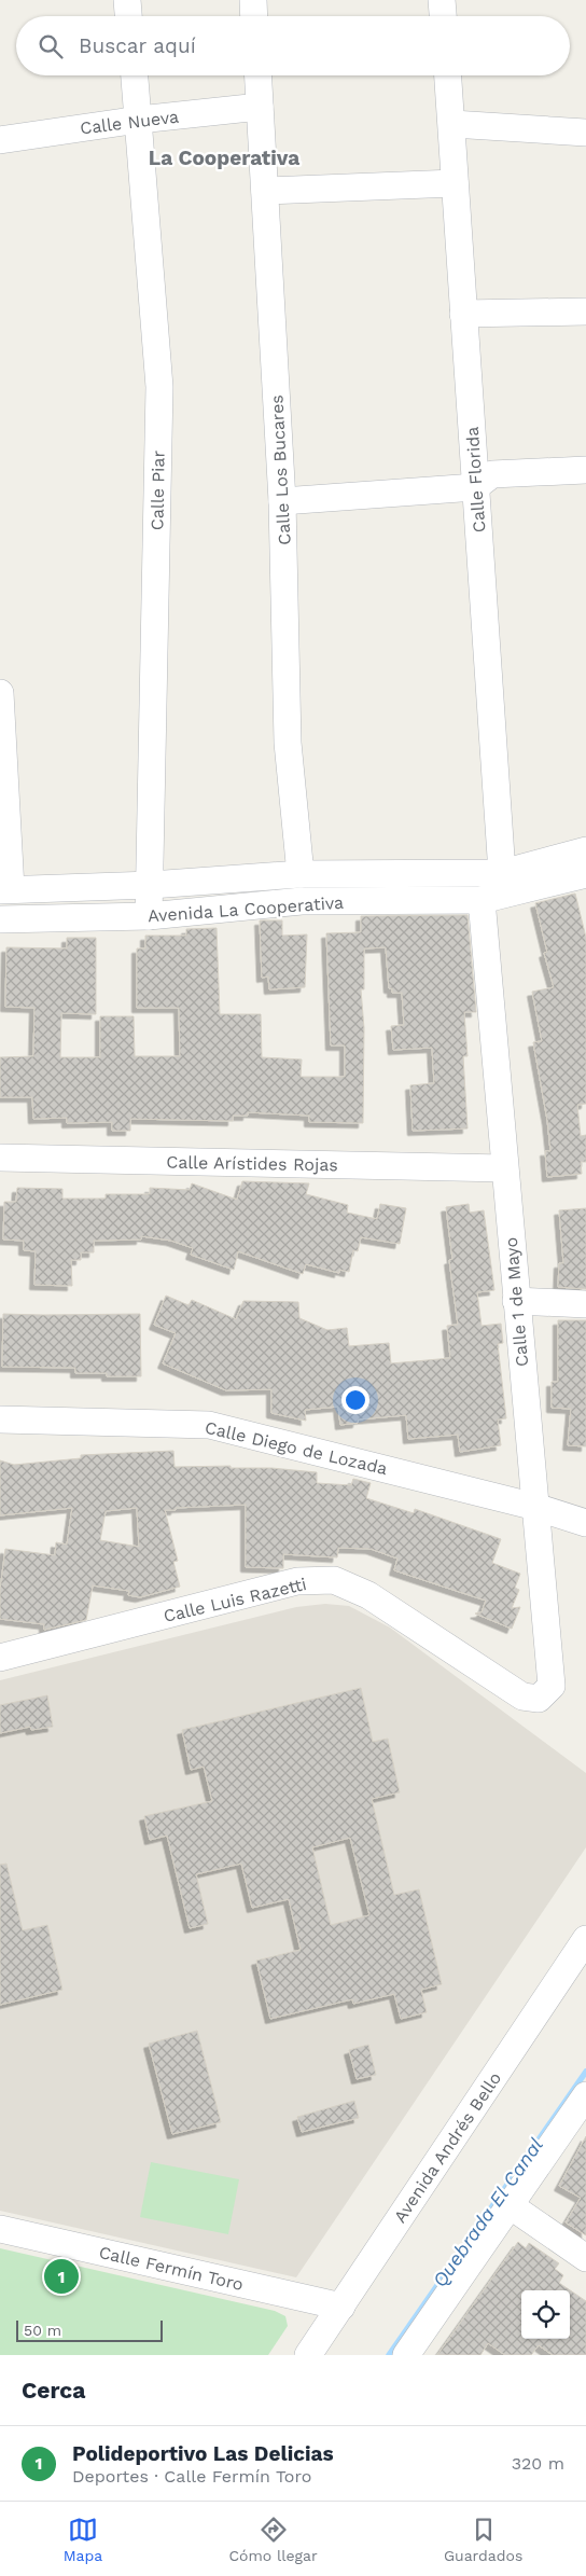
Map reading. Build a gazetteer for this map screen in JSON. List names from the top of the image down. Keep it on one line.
{"streets":{"street":["Calle Nueva","Calle Los Bucares","Calle Florida","Calle Piar","Avenida La Cooperativa","Calle Arístides Rojas","Calle 1 de Mayo","Calle Diego de Lozada","Calle Luis Razetti","Avenida Andrés Bello","Calle Fermín Toro"]},"crossings":[["Calle Nueva","Calle Los Bucares"],["Calle Nueva","Calle Piar"],["Calle Los Bucares","Avenida La Cooperativa"],["Calle Florida","Avenida La Cooperativa"],["Calle Florida","Calle 1 de Mayo"],["Calle Piar","Avenida La Cooperativa"],["Avenida La Cooperativa","Calle 1 de Mayo"],["Calle Arístides Rojas","Calle 1 de Mayo"],["Calle 1 de Mayo","Calle Diego de Lozada"],["Calle 1 de Mayo","Calle Luis Razetti"],["Avenida Andrés Bello","Calle Fermín Toro"]],"districts":["La Cooperativa"],"water":["Quebrada El Canal"],"scale_bar":"50 m","page":{"search":"Buscar aquí","pins":"1","scale":"50 m","heading":"Cerca","list":[{"mark":"1","name":"Polideportivo Las Delicias","note":"Deportes · Calle Fermín Toro","value":"320 m"}],"nav":["Mapa","Cómo llegar","Guardados"]}}
